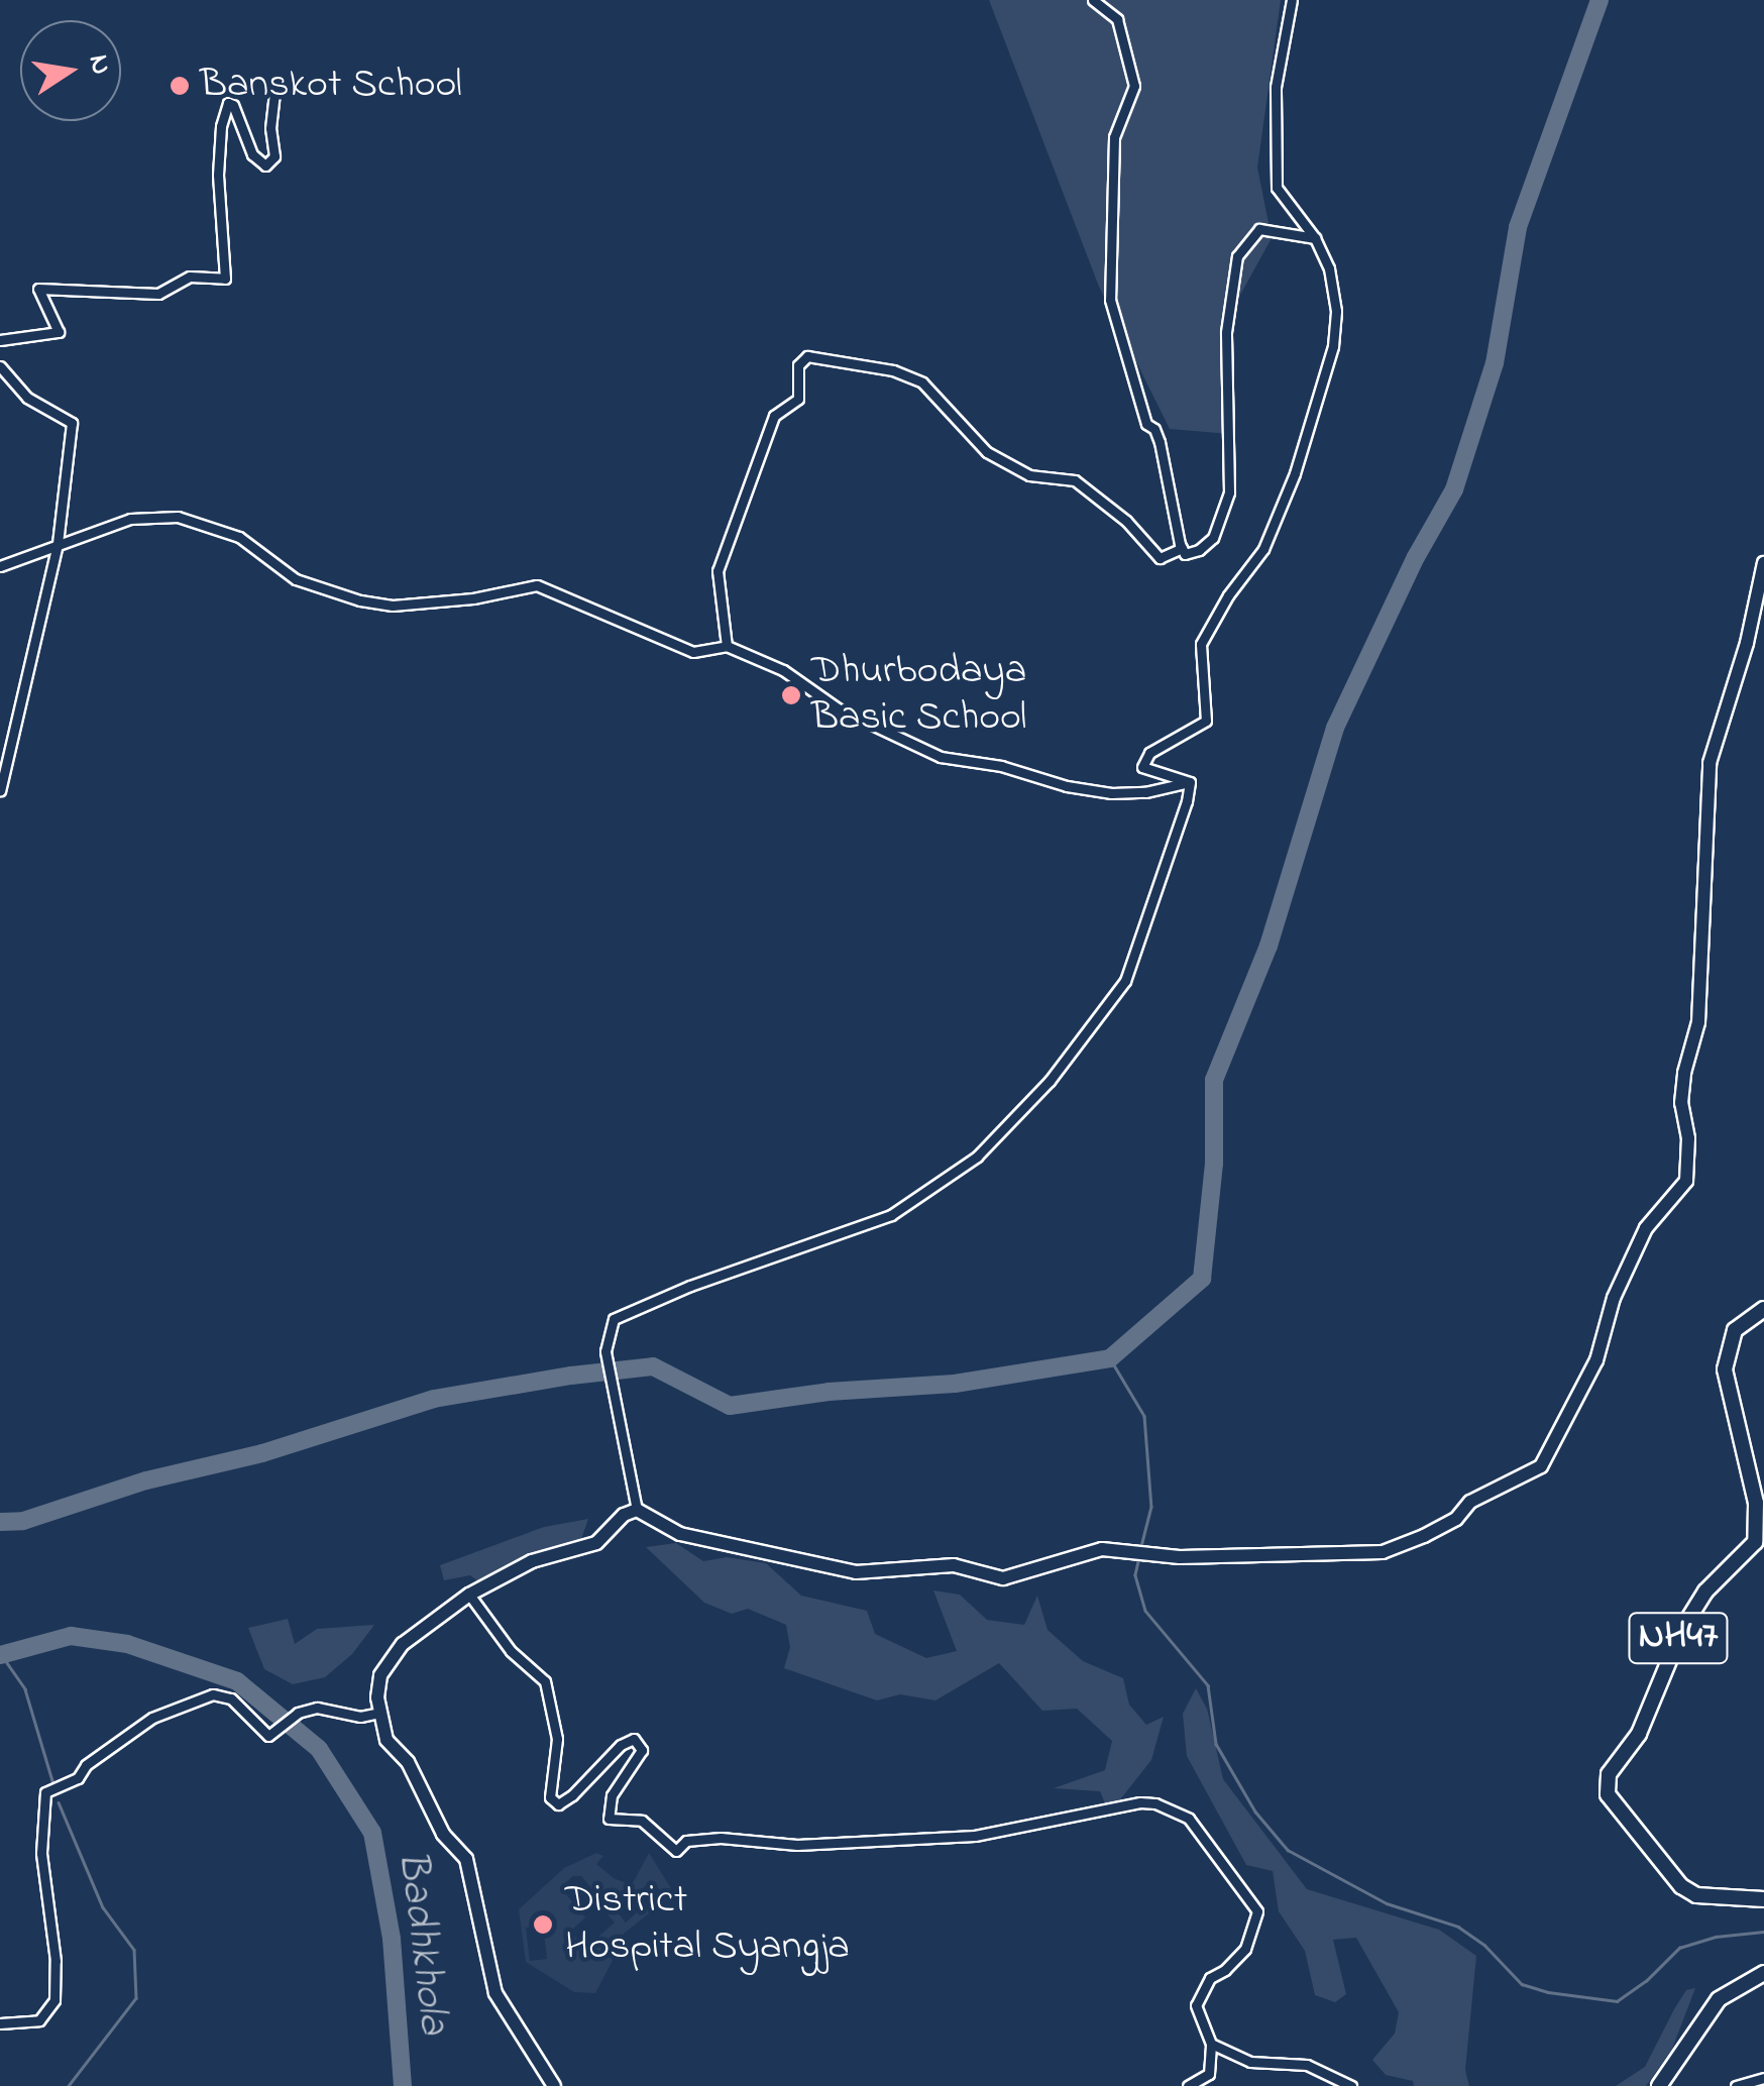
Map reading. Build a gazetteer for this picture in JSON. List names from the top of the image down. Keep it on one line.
{"streets":{"highway":["NH47"]},"water":["Badhkhola"],"places":["Banskot School","Dhurbodaya Basic School","District Hospital Syangja"],"north":"right"}
